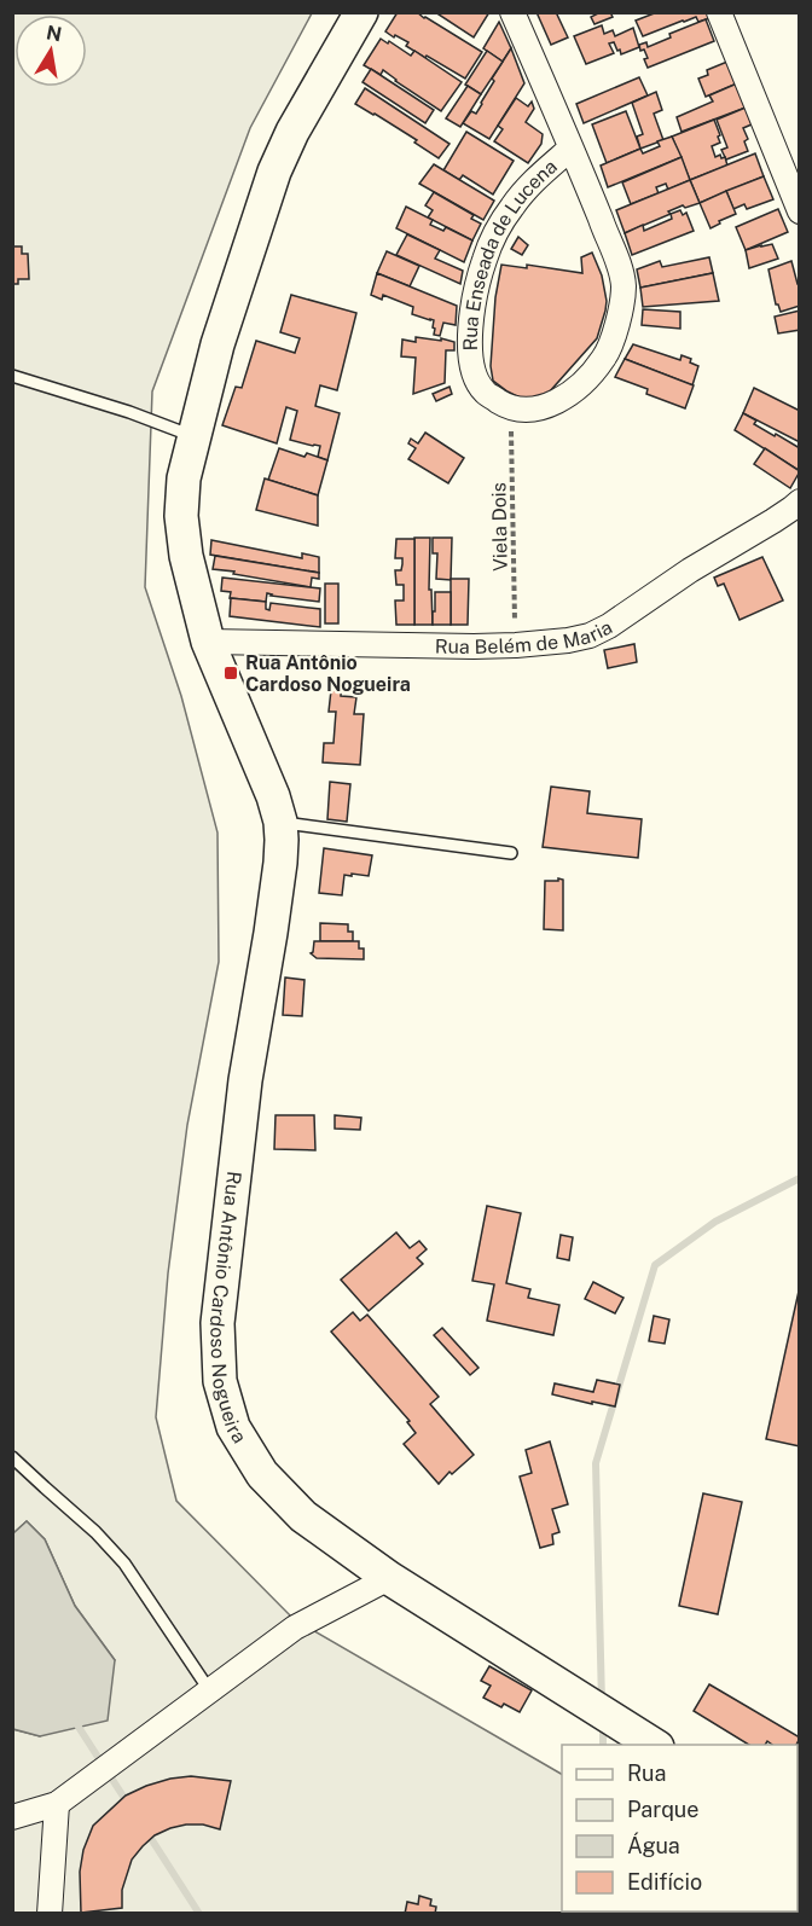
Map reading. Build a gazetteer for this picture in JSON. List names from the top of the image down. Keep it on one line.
{"streets":{"main road":["Rua Antônio Cardoso Nogueira"],"street":["Rua Enseada de Lucena","Rua Belém de Maria"],"path":["Viela Dois"]},"crossings":[["Rua Enseada de Lucena","Viela Dois"],["Viela Dois","Rua Belém de Maria"],["Rua Belém de Maria","Rua Antônio Cardoso Nogueira"]],"places":{"transit":["Rua Antônio Cardoso Nogueira"]},"legend":["Rua","Parque","Água","Edifício"],"north":"top"}
